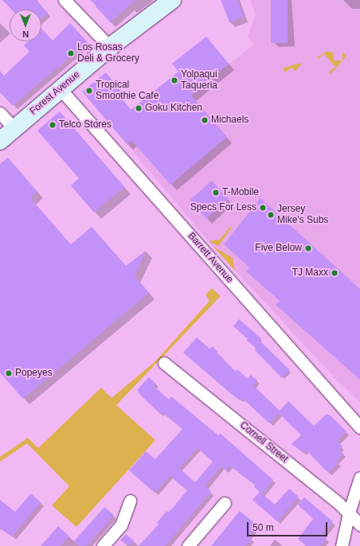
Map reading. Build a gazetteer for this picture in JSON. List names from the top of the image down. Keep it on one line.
{"streets":{"main road":["Forest Avenue"],"street":["Barrett Avenue","Cornell Street"]},"crossings":[["Forest Avenue","Barrett Avenue"]],"places":["Los Rosas Deli & Grocery","Yolpaqui Taqueria","Tropical Smoothie Cafe","Goku Kitchen","Michaels","Telco Stores","T-Mobile","Specs For Less","Jersey Mike's Subs","Five Below","TJ Maxx","Popeyes"],"scale_bar":"50 m","north":"bottom"}
